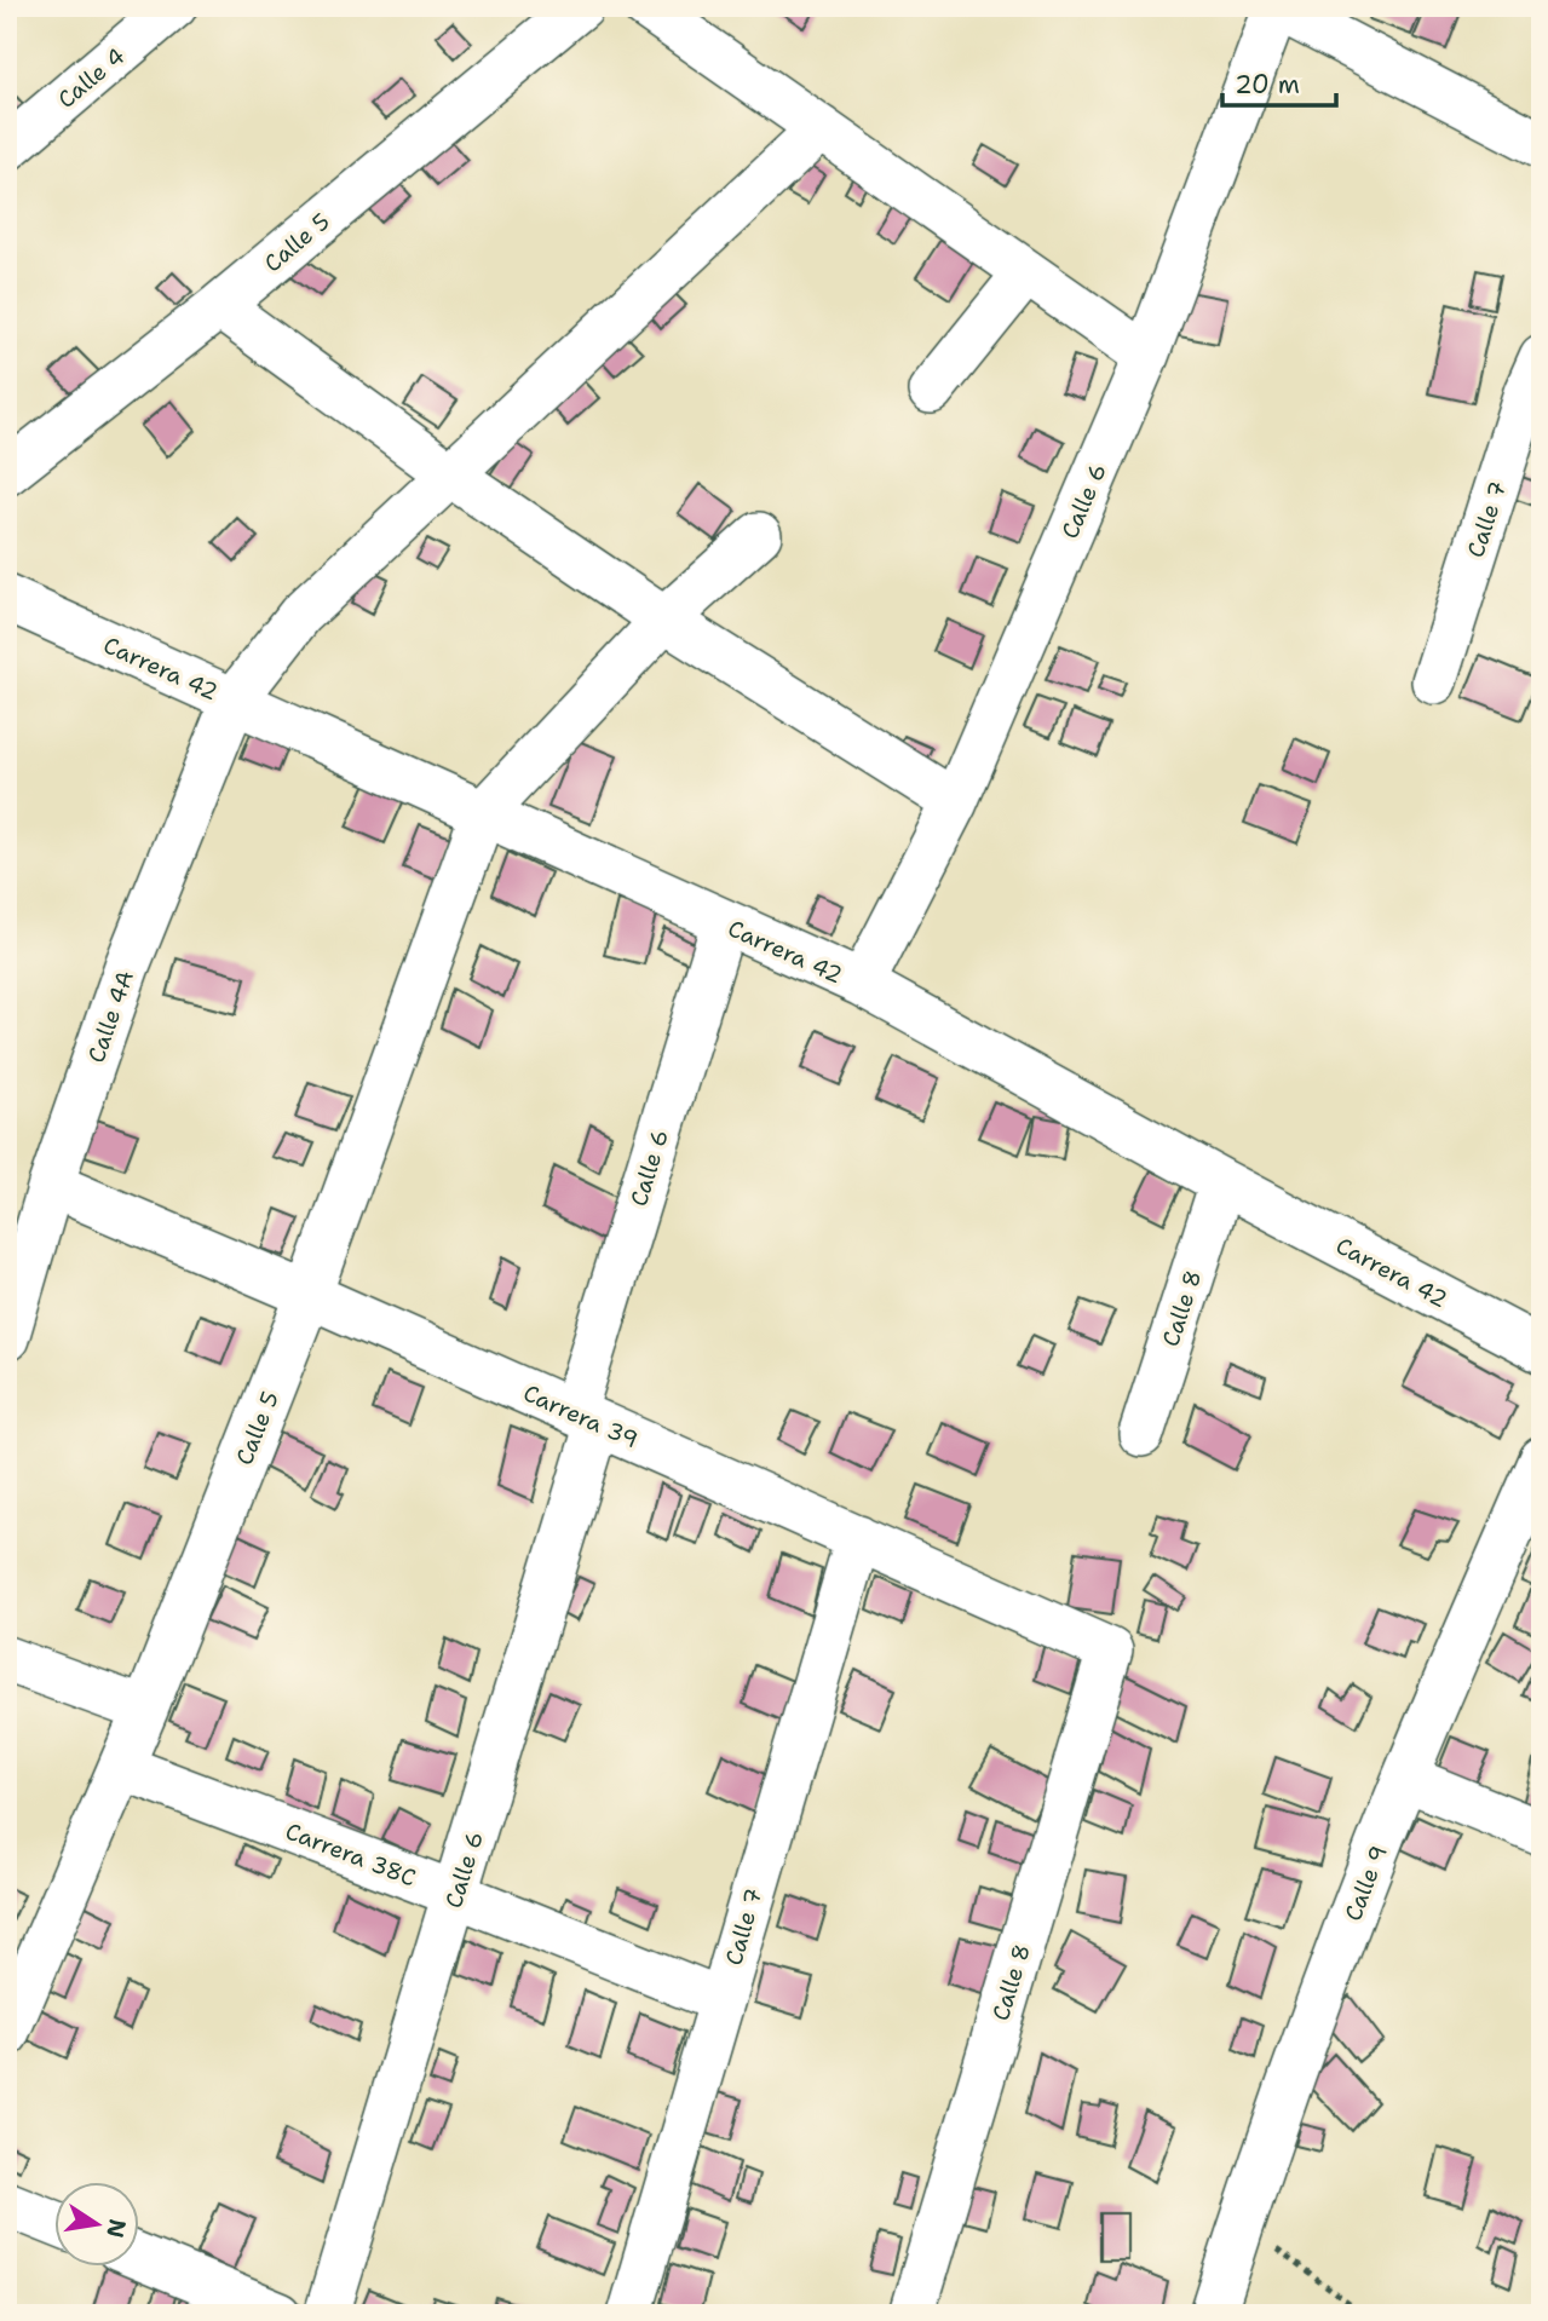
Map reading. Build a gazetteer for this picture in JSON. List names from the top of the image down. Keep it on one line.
{"streets":{"street":["Calle 4","Calle 5","Calle 6","Calle 7","Carrera 42","Calle 4A","Calle 8","Carrera 39","Carrera 38C","Calle 9"]},"crossings":[["Calle 5","Carrera 42"],["Calle 5","Carrera 39"],["Calle 5","Carrera 38C"],["Calle 6","Carrera 42"],["Calle 6","Carrera 39"],["Calle 6","Carrera 38C"],["Calle 7","Carrera 39"],["Calle 7","Carrera 38C"],["Carrera 42","Calle 4A"],["Carrera 42","Calle 8"],["Calle 4A","Carrera 39"],["Calle 8","Carrera 39"]],"scale_bar":"20 m","north":"right"}
